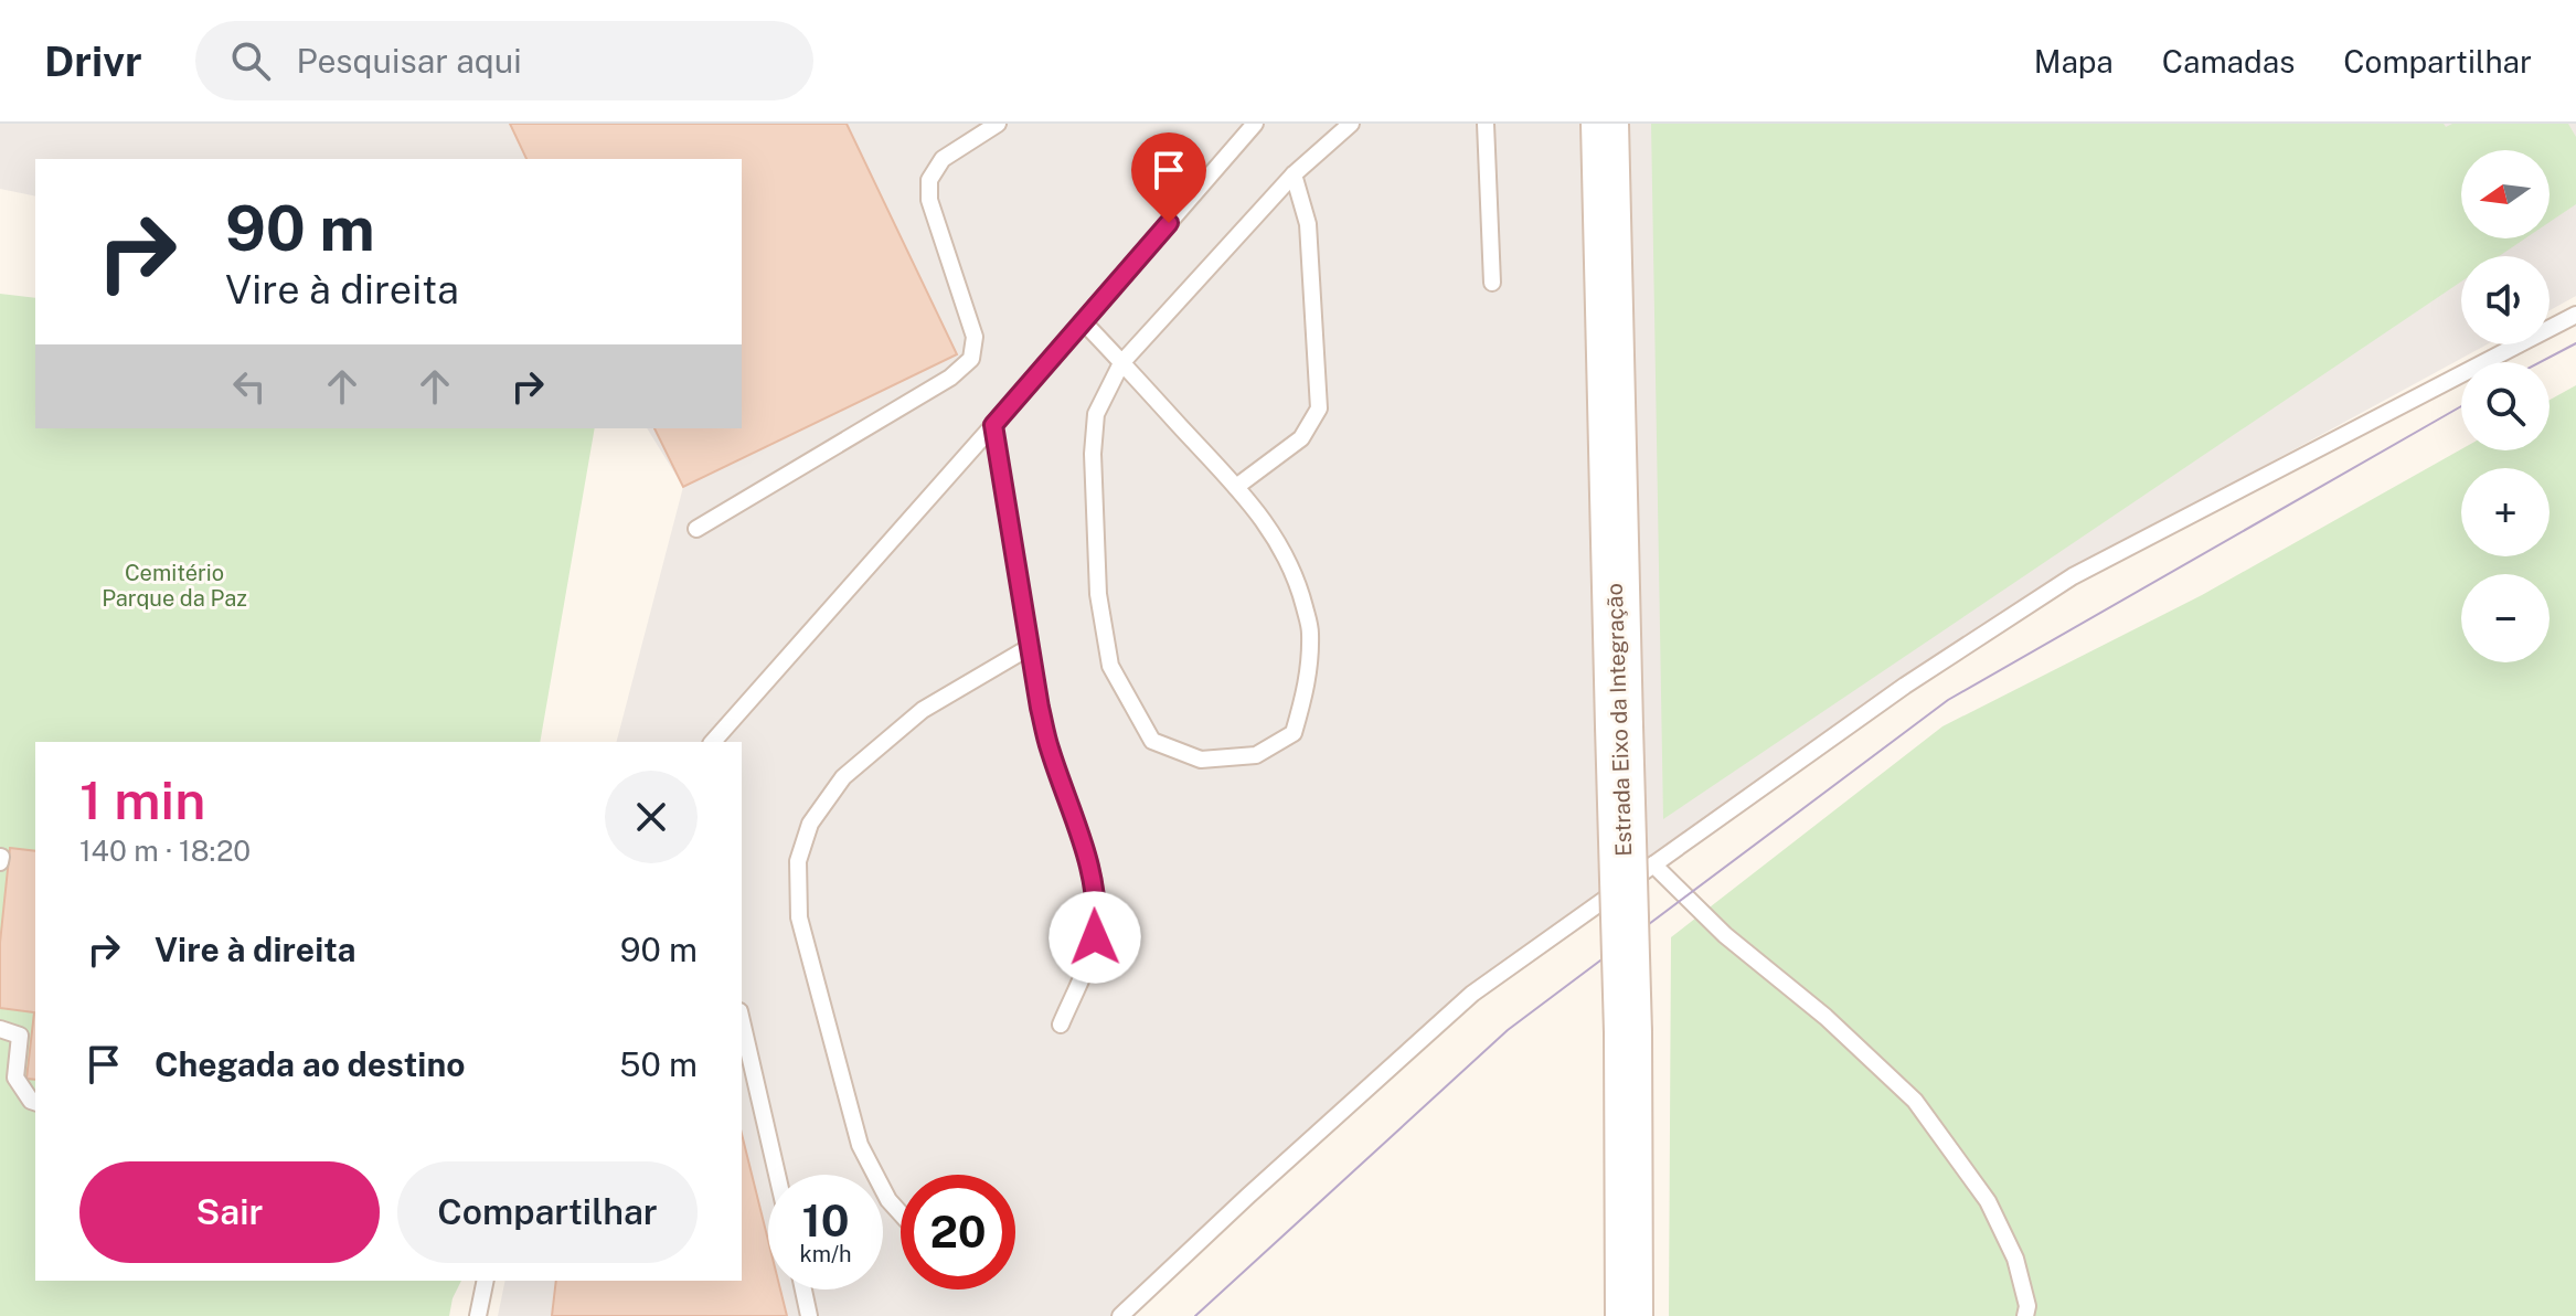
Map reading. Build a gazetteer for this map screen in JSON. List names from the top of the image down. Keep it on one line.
{"streets":{"main road":["Estrada Eixo da Integração"]},"parks":["Cemitério Parque da Paz"],"north":"left","page":{"header":"Drivr","search":"Pesquisar aqui","nav":["Mapa","Camadas","Compartilhar"],"map_buttons":["+","−"],"turn":["90 m","Vire à direita"],"heading":["1 min","140 m · 18:20"],"list":[{"name":"Vire à direita","value":"90 m"},{"name":"Chegada ao destino","value":"50 m"}],"buttons":["Sair","Compartilhar"],"speed":"10 km/h","limit":"20"}}
